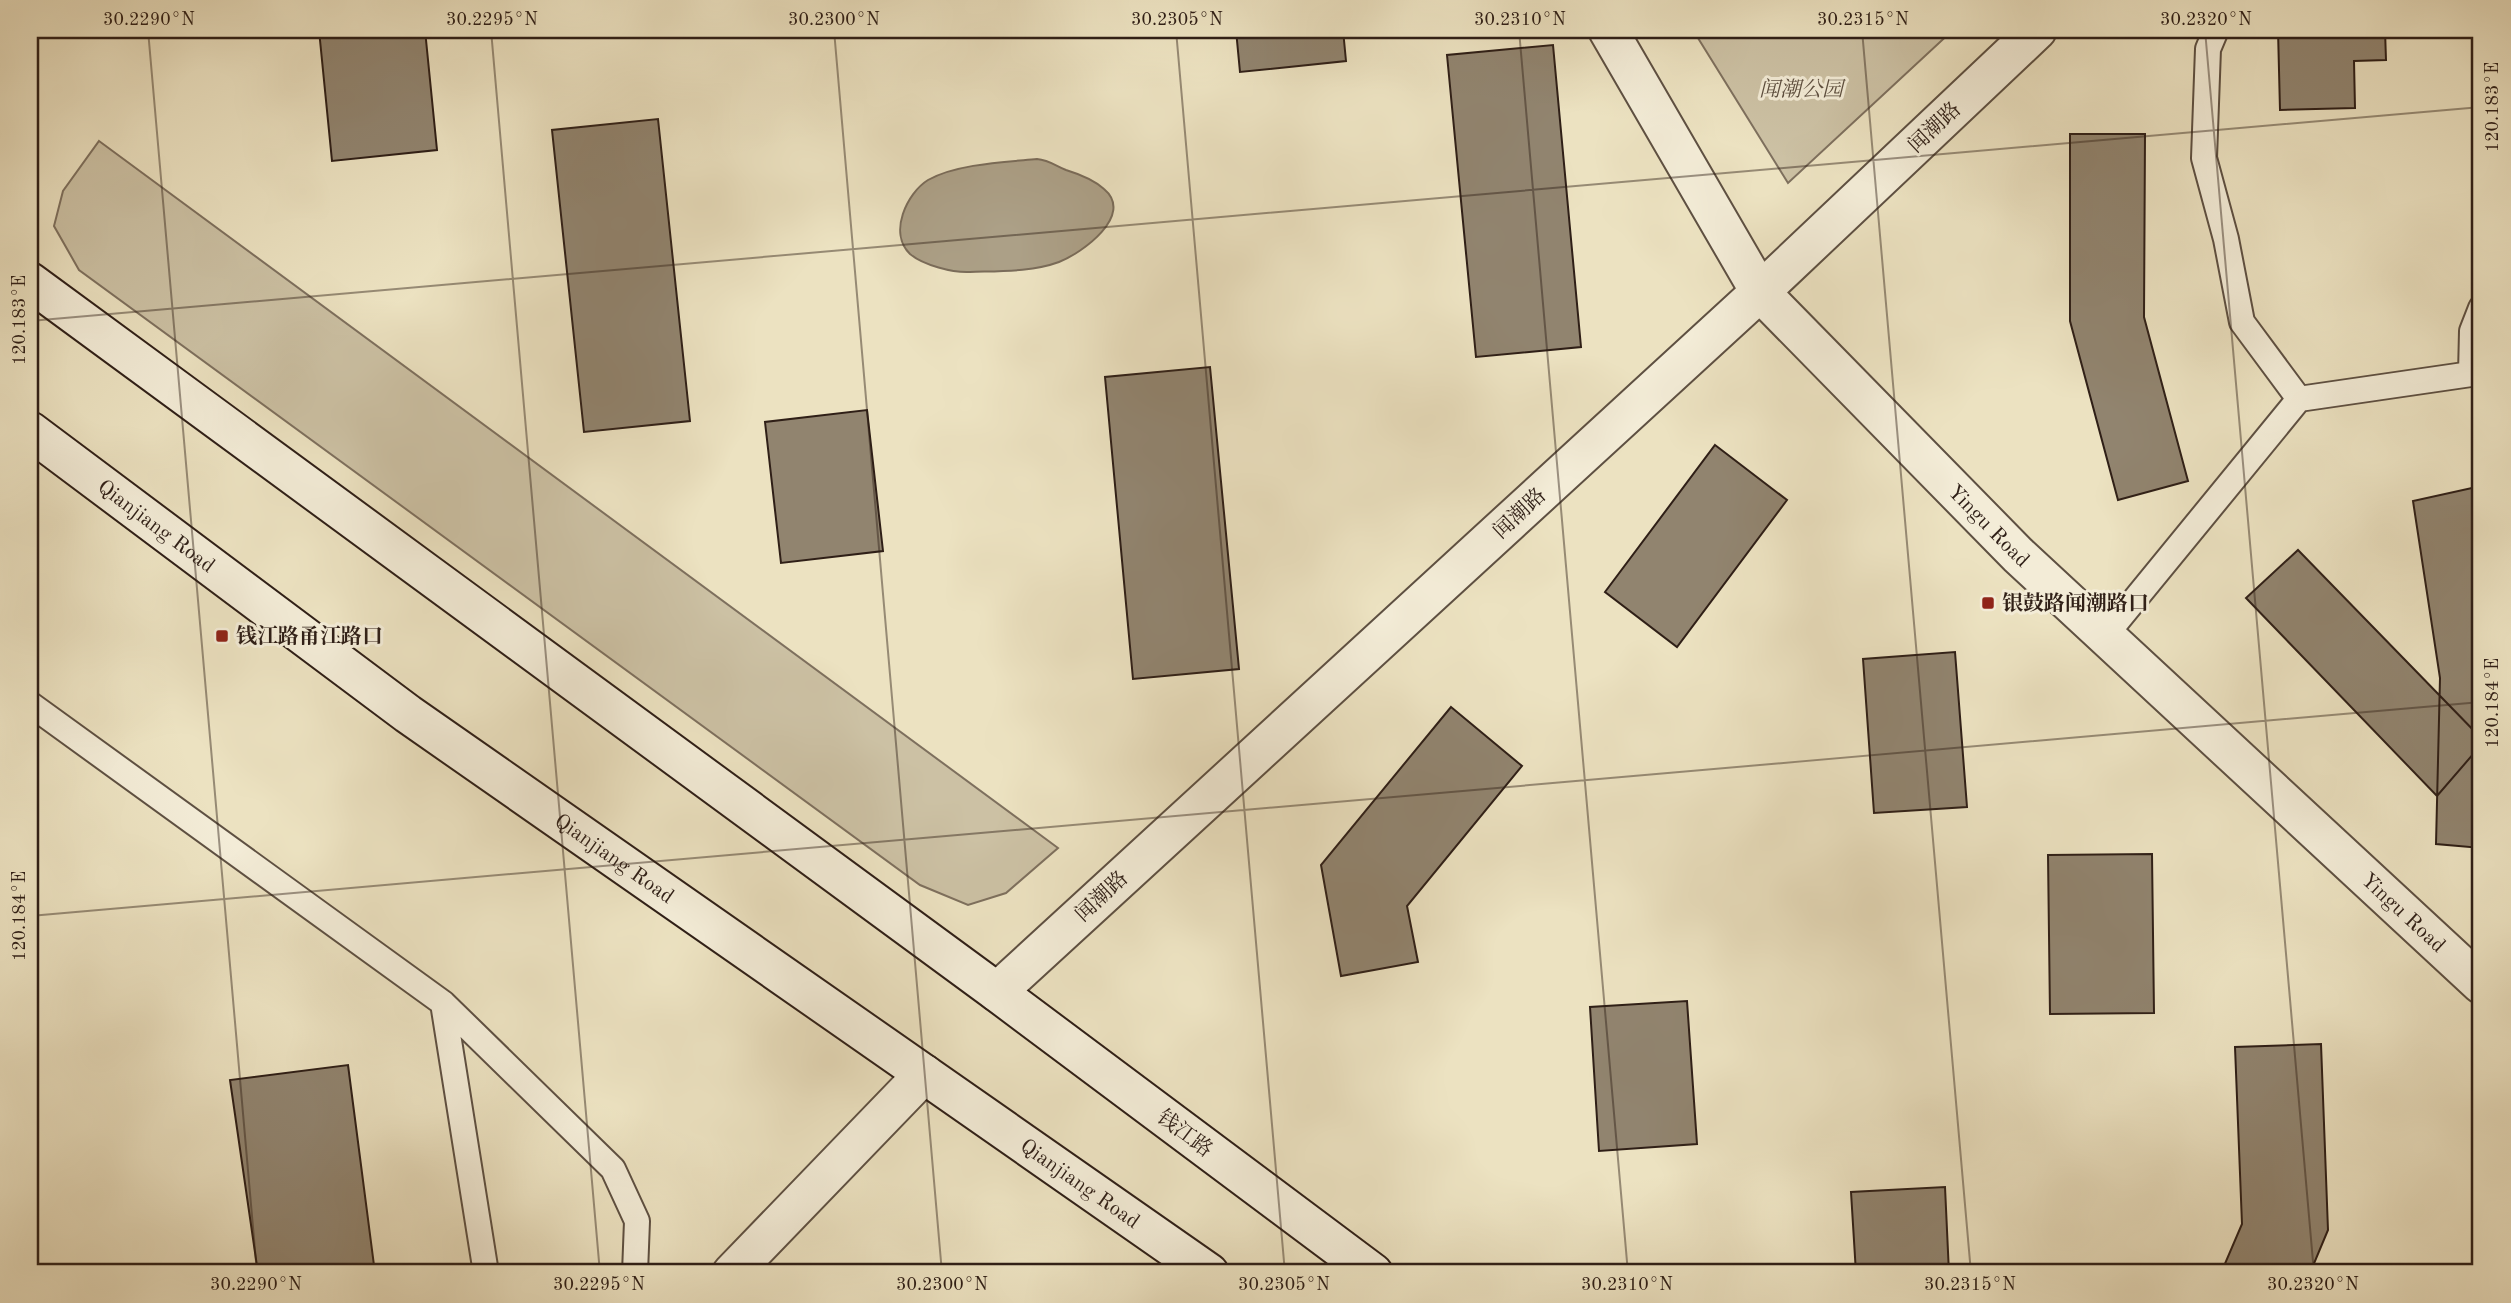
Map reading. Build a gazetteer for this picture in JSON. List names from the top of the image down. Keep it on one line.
{"streets":{"main road":["闻潮路","Yingu Road","Qianjiang Road","钱江路"]},"crossings":[["闻潮路","Yingu Road"],["闻潮路","钱江路"]],"parks":["闻潮公园"],"places":{"transit":["银鼓路闻潮路口","钱江路甬江路口"]},"coordinates":["30.2290°N","30.2295°N","30.2300°N","30.2305°N","30.2310°N","30.2315°N","30.2320°N","120.183°E","120.184°E"]}
